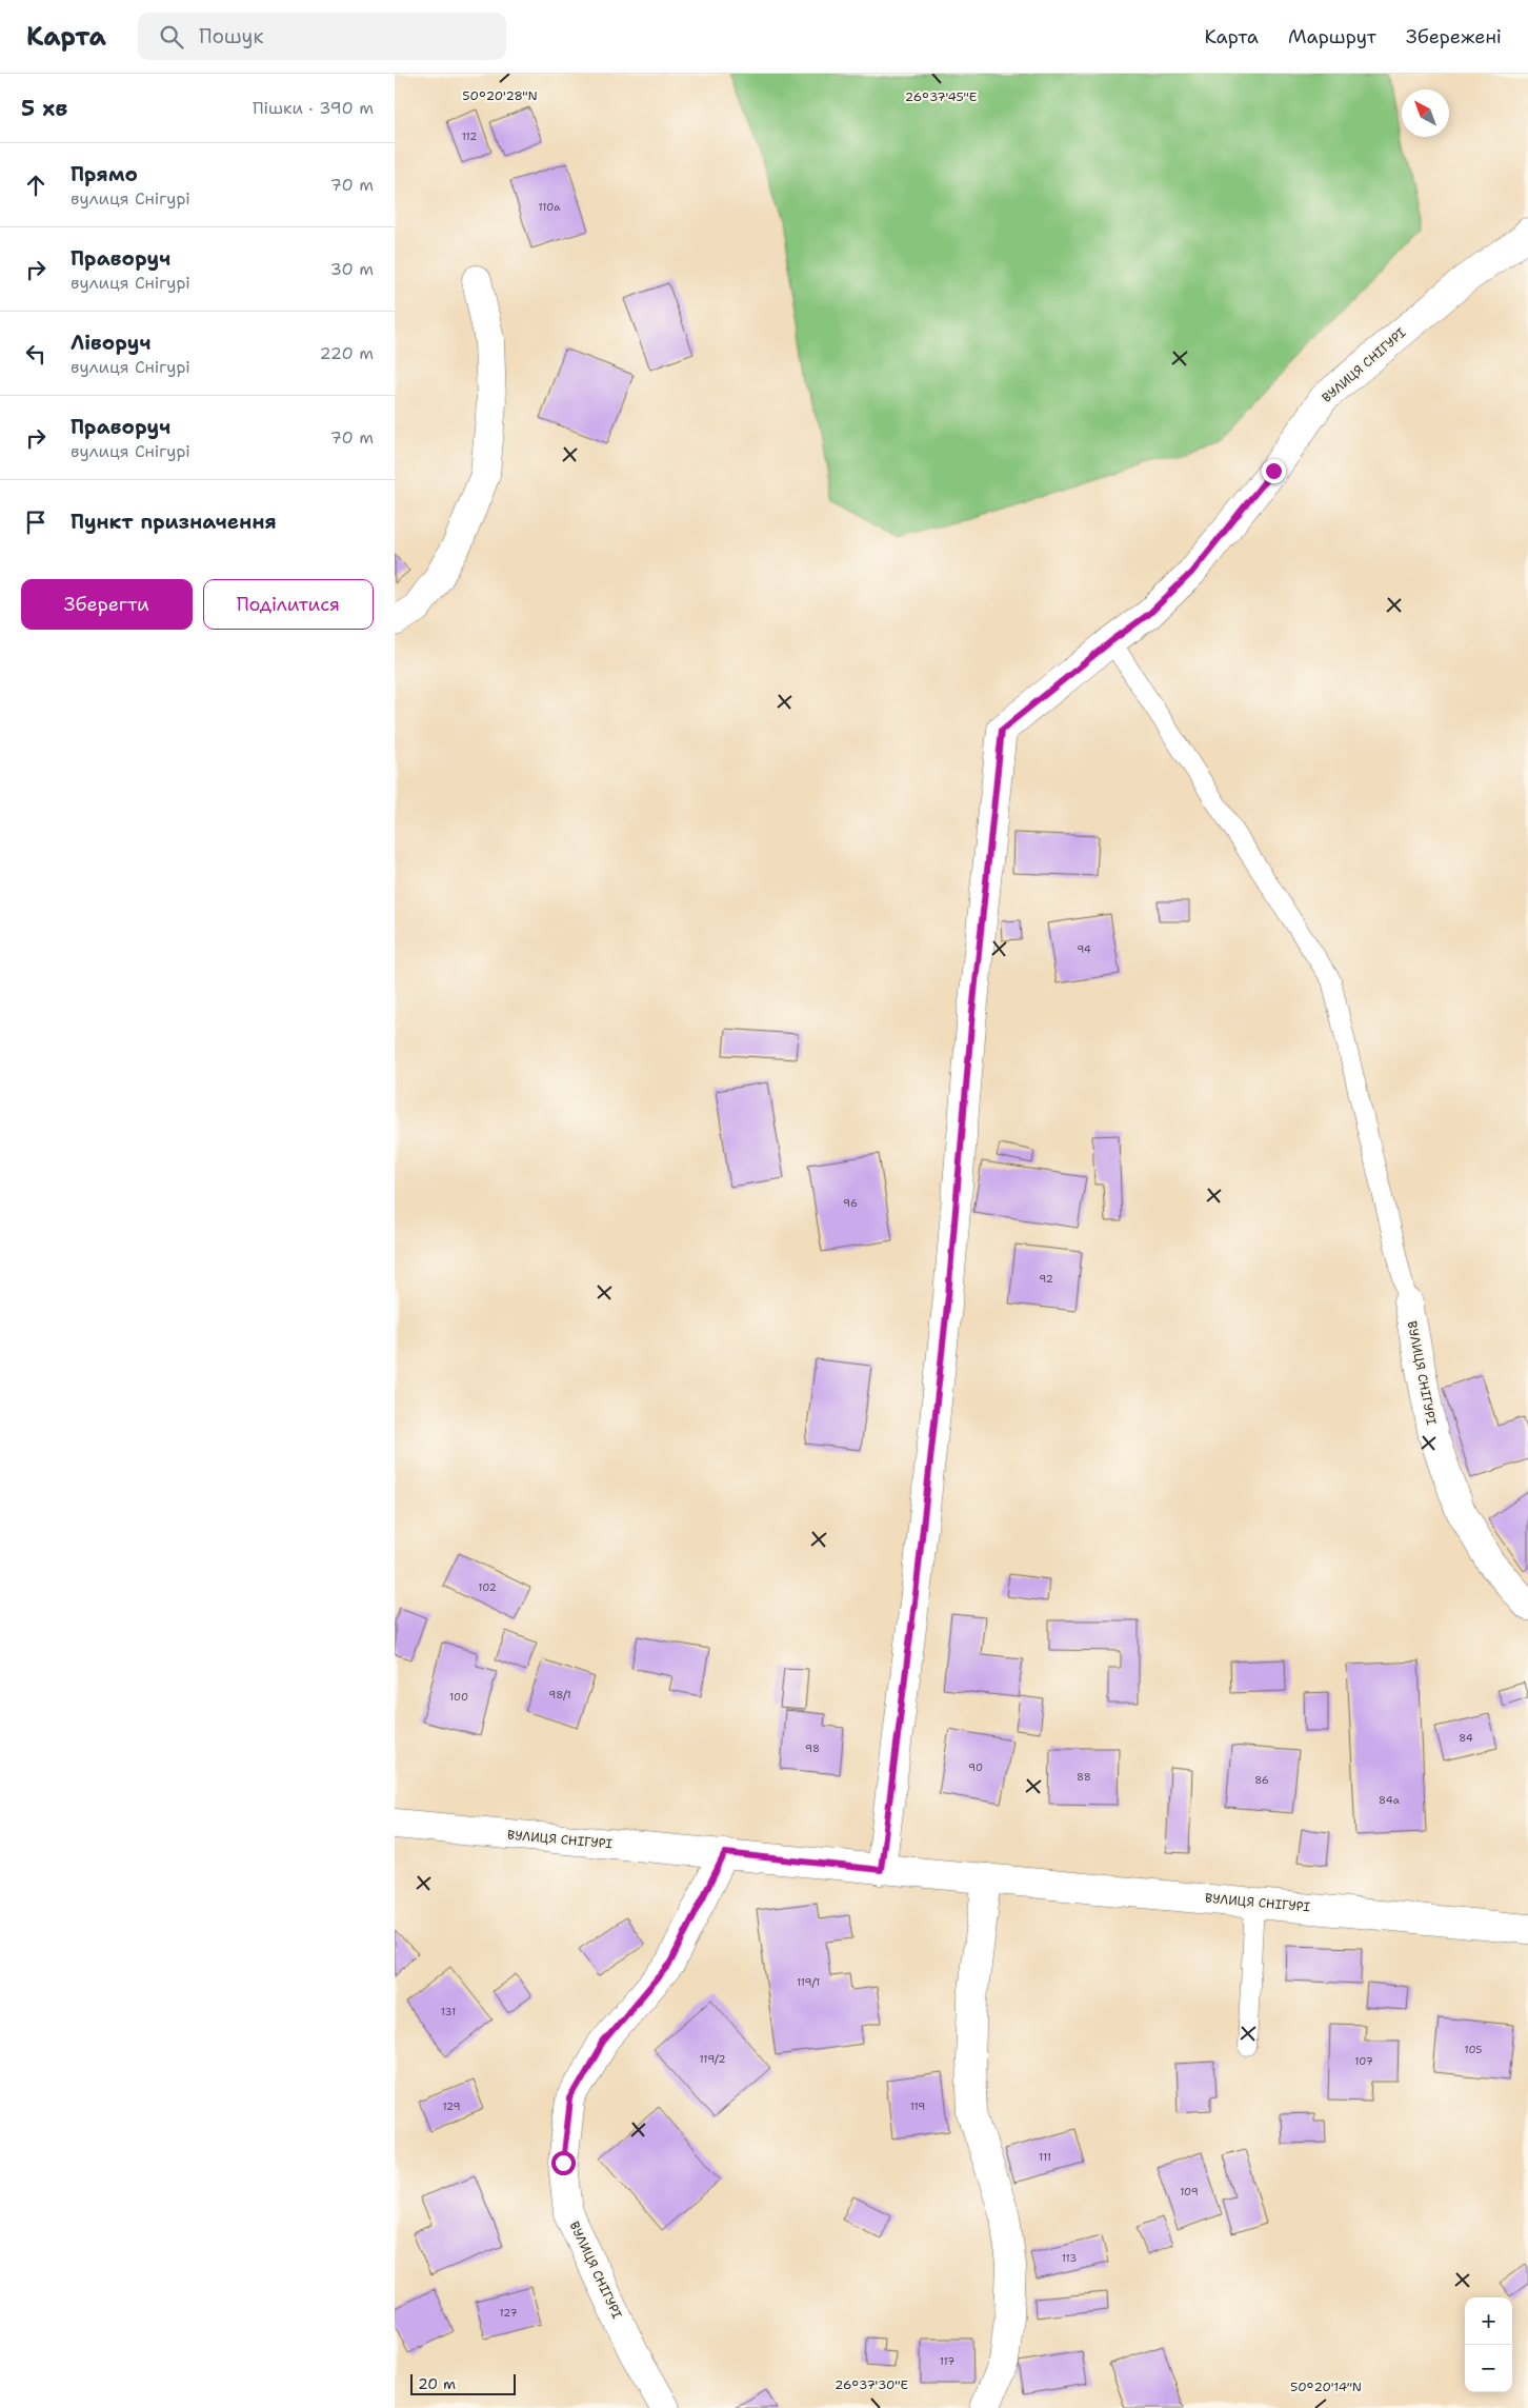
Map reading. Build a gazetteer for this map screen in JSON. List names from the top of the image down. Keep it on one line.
{"streets":{"street":["ВУЛИЦЯ СНІГУРІ"]},"house_numbers":["112","110а","94","96","92","102","98/1","100","84","98","90","88","86","84а","119/1","131","105","119/2","107","129","119","111","109","113","127","117"],"scale_bar":"20 m","north":"top left","page":{"header":"Карта","search":"Пошук","nav":["Карта","Маршрут","Збережені"],"heading":["5 хв","Пішки · 390 m"],"list":[["Прямо","вулиця Снігурі","70 m"],["Праворуч","вулиця Снігурі","30 m"],["Ліворуч","вулиця Снігурі","220 m"],["Праворуч","вулиця Снігурі","70 m"],"Пункт призначення"],"buttons":["Зберегти","Поділитися"],"map_buttons":["+","−"],"scale":"20 m"},"coordinates":["50°20'28\"N","26°37'45\"E","26°37'30\"E","50°20'14\"N"]}
